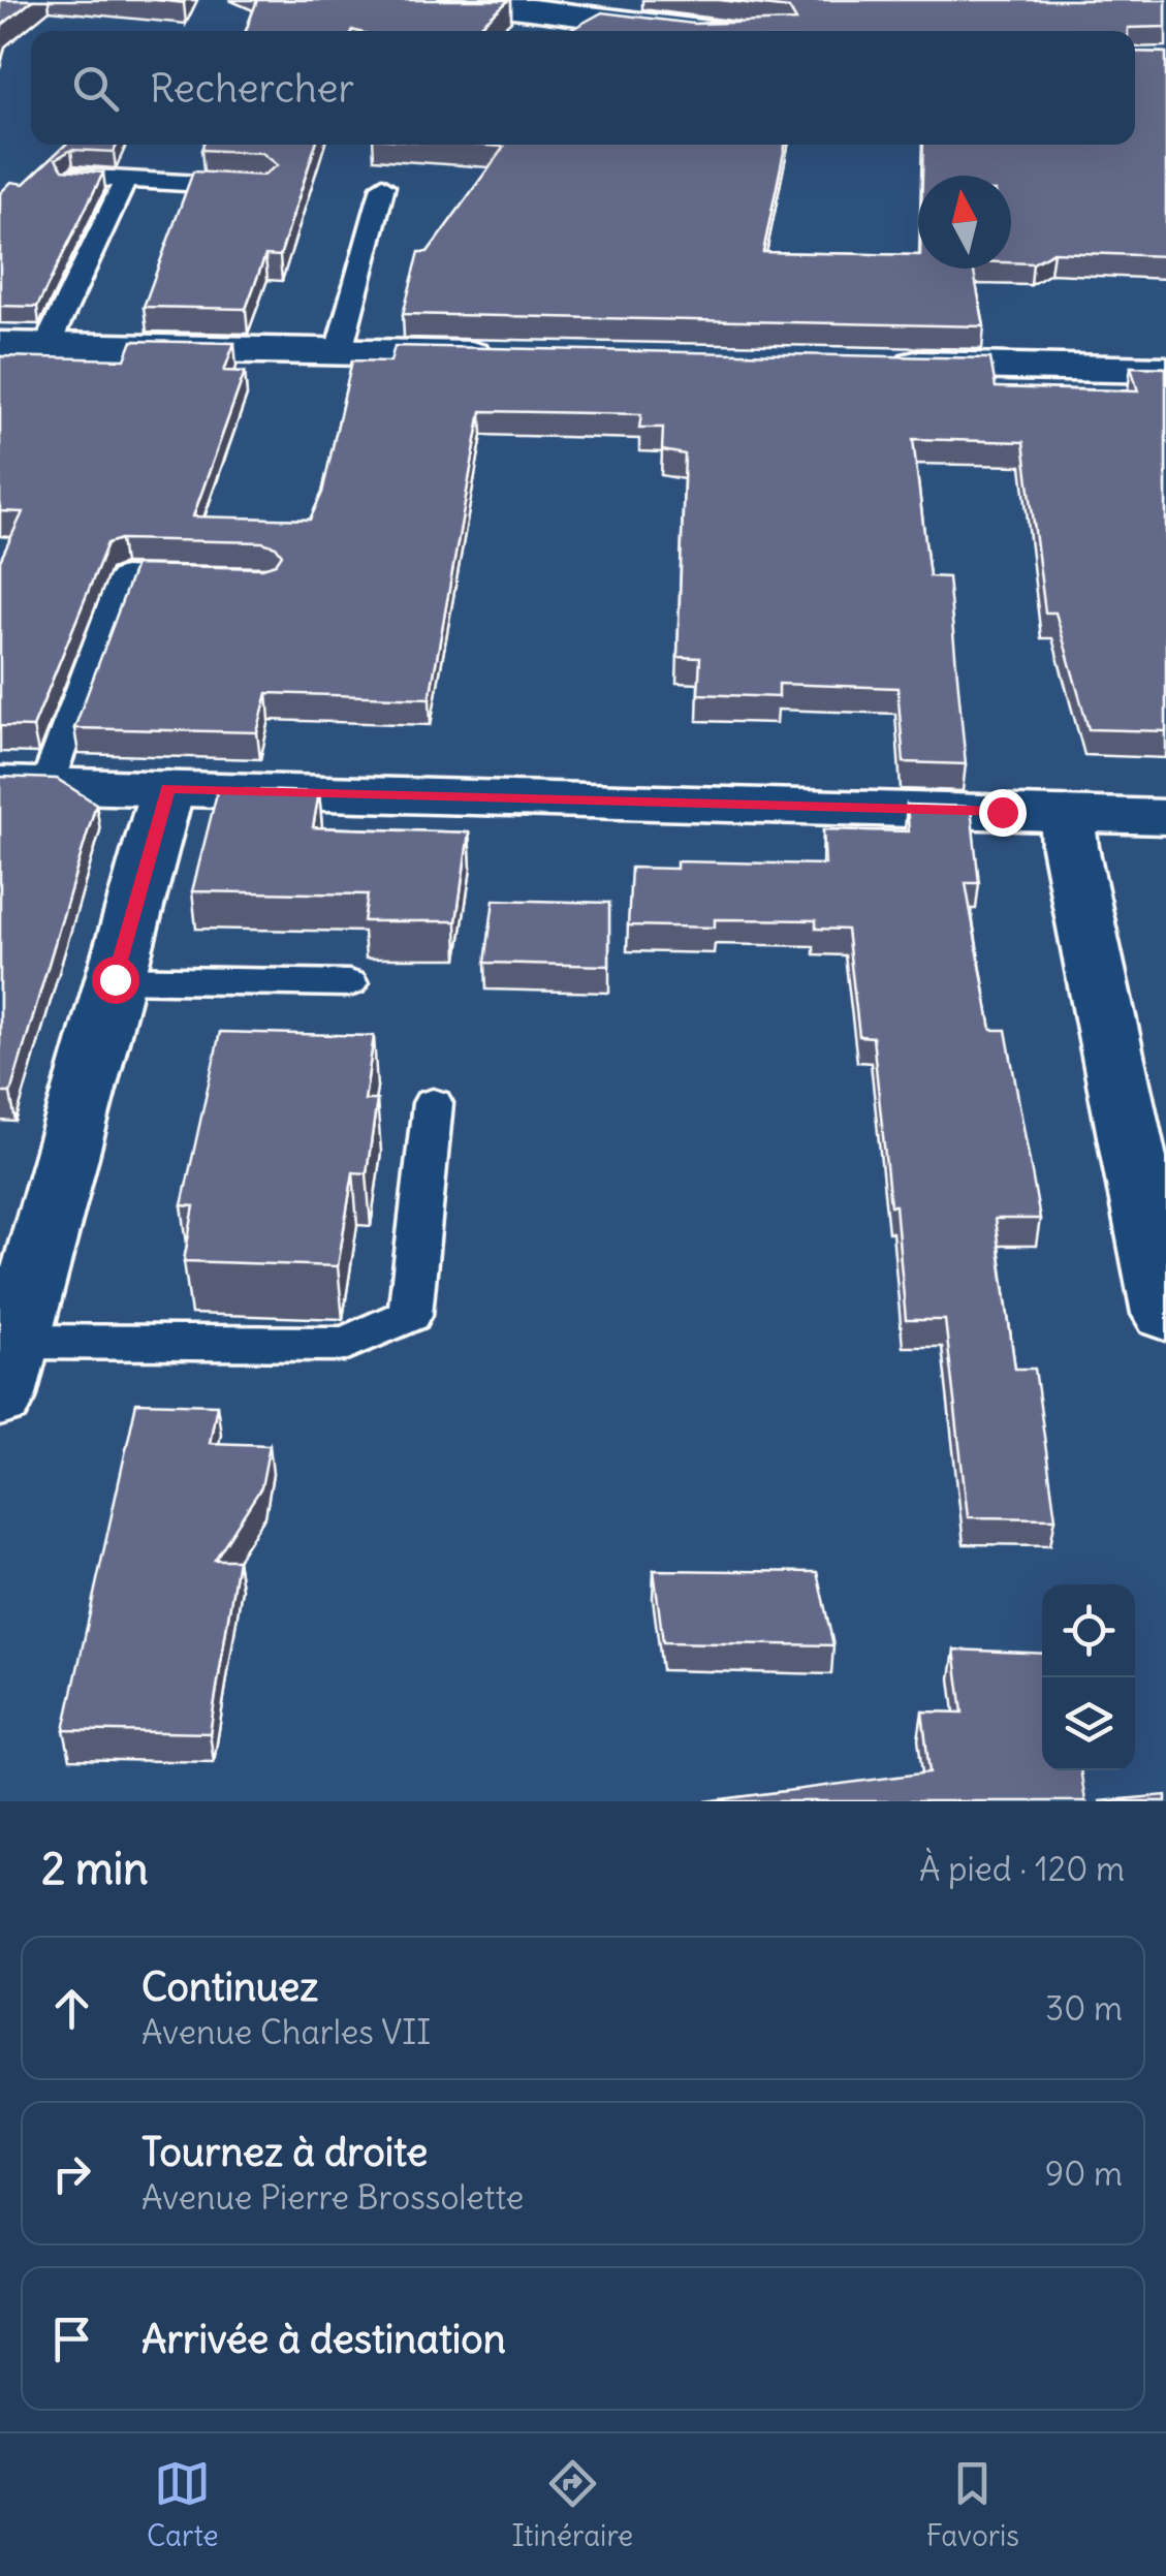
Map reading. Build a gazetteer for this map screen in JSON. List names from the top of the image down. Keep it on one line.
{"north":"top","page":{"search":"Rechercher","heading":["2 min","À pied · 120 m"],"list":[["Continuez","Avenue Charles VII","30 m"],["Tournez à droite","Avenue Pierre Brossolette","90 m"],"Arrivée à destination"],"nav":["Carte","Itinéraire","Favoris"]}}
